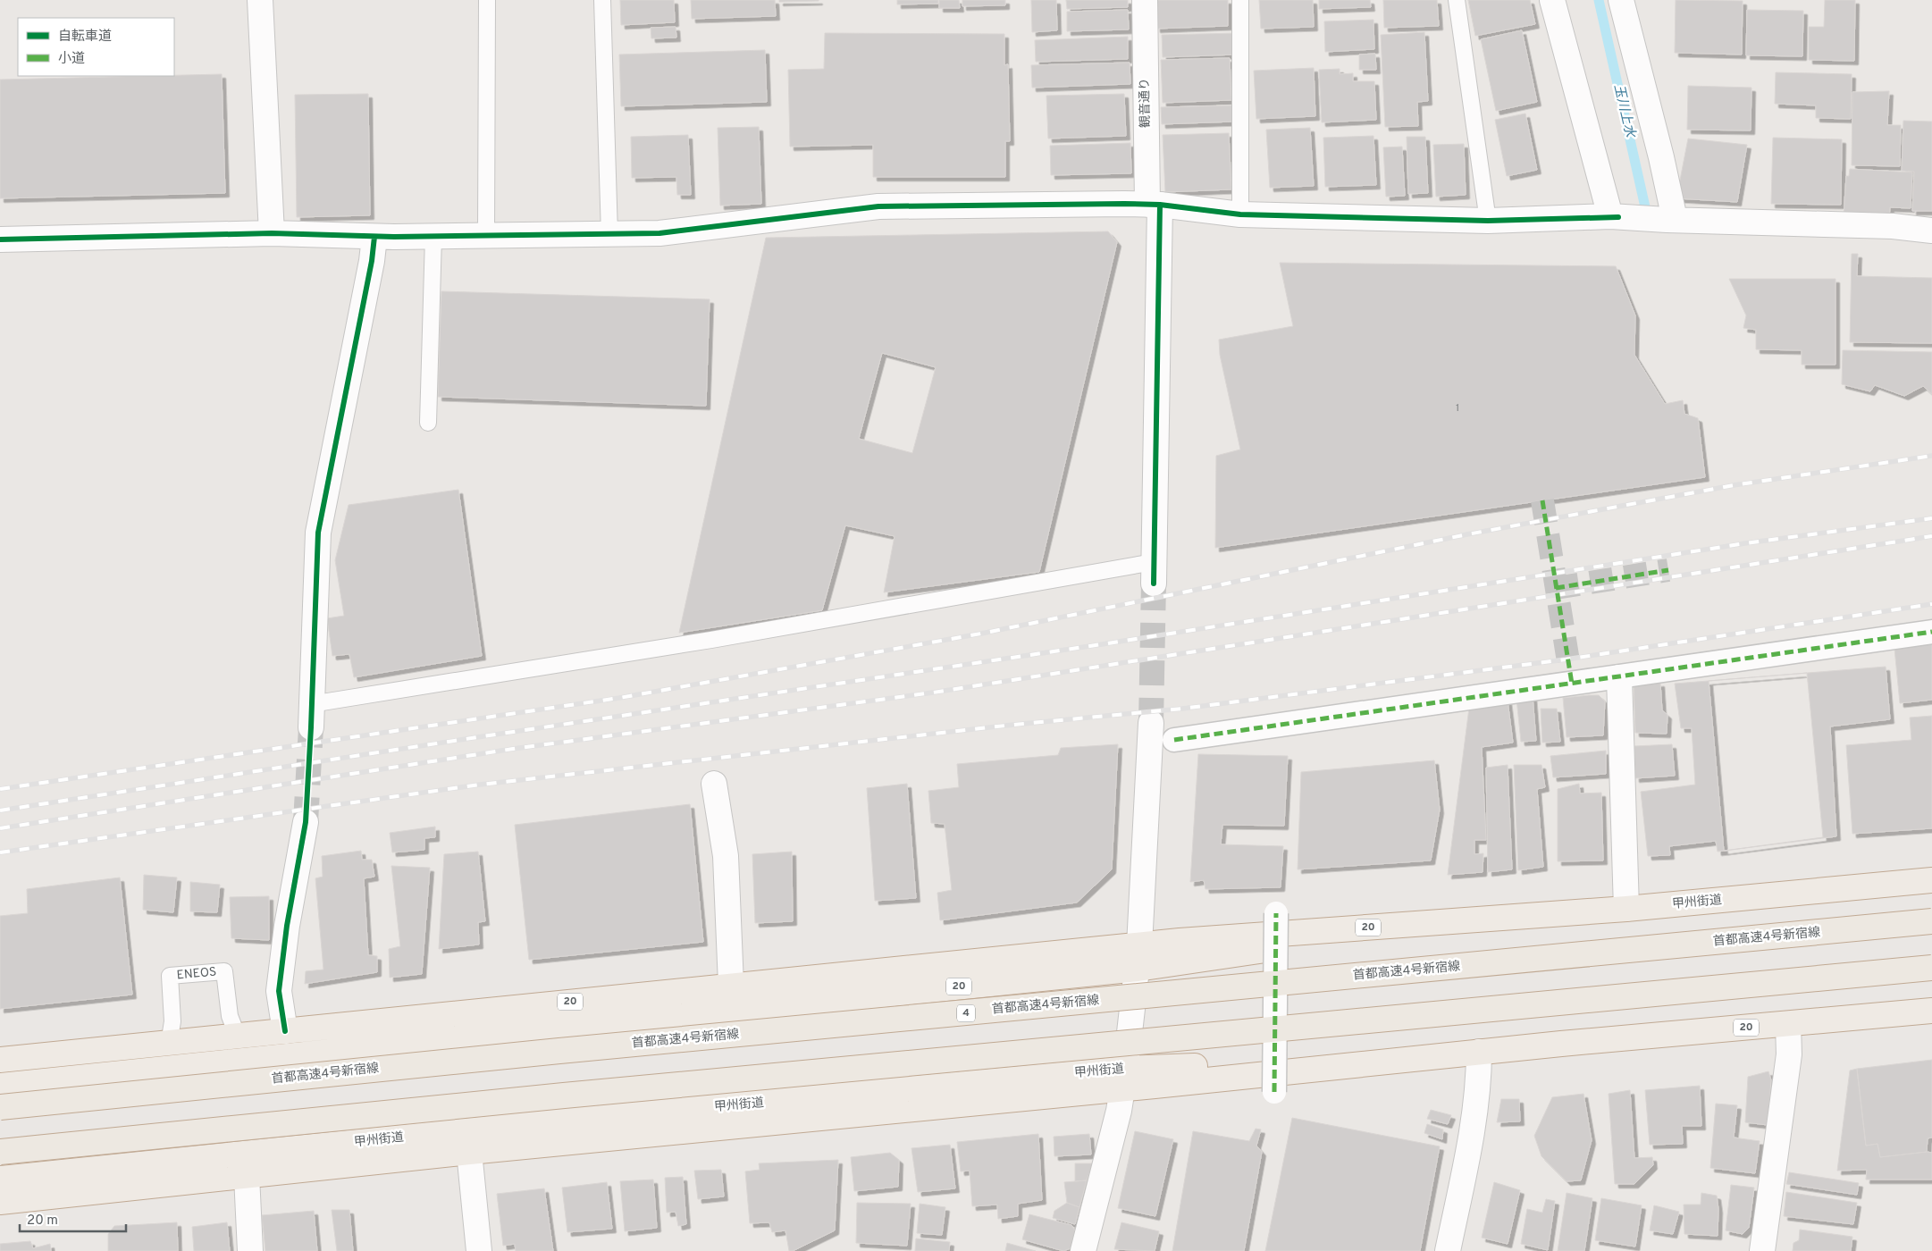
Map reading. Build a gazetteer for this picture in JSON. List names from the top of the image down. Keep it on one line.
{"streets":{"highway":["甲州街道","20","首都高速4号新宿線","4"],"street":["観音通り"],"lane":["ENEOS"]},"crossings":[["甲州街道","20"],["20","ENEOS"]],"water":["玉川上水"],"house_numbers":["1"],"legend":["自転車道","小道"],"scale_bar":"20 m"}
